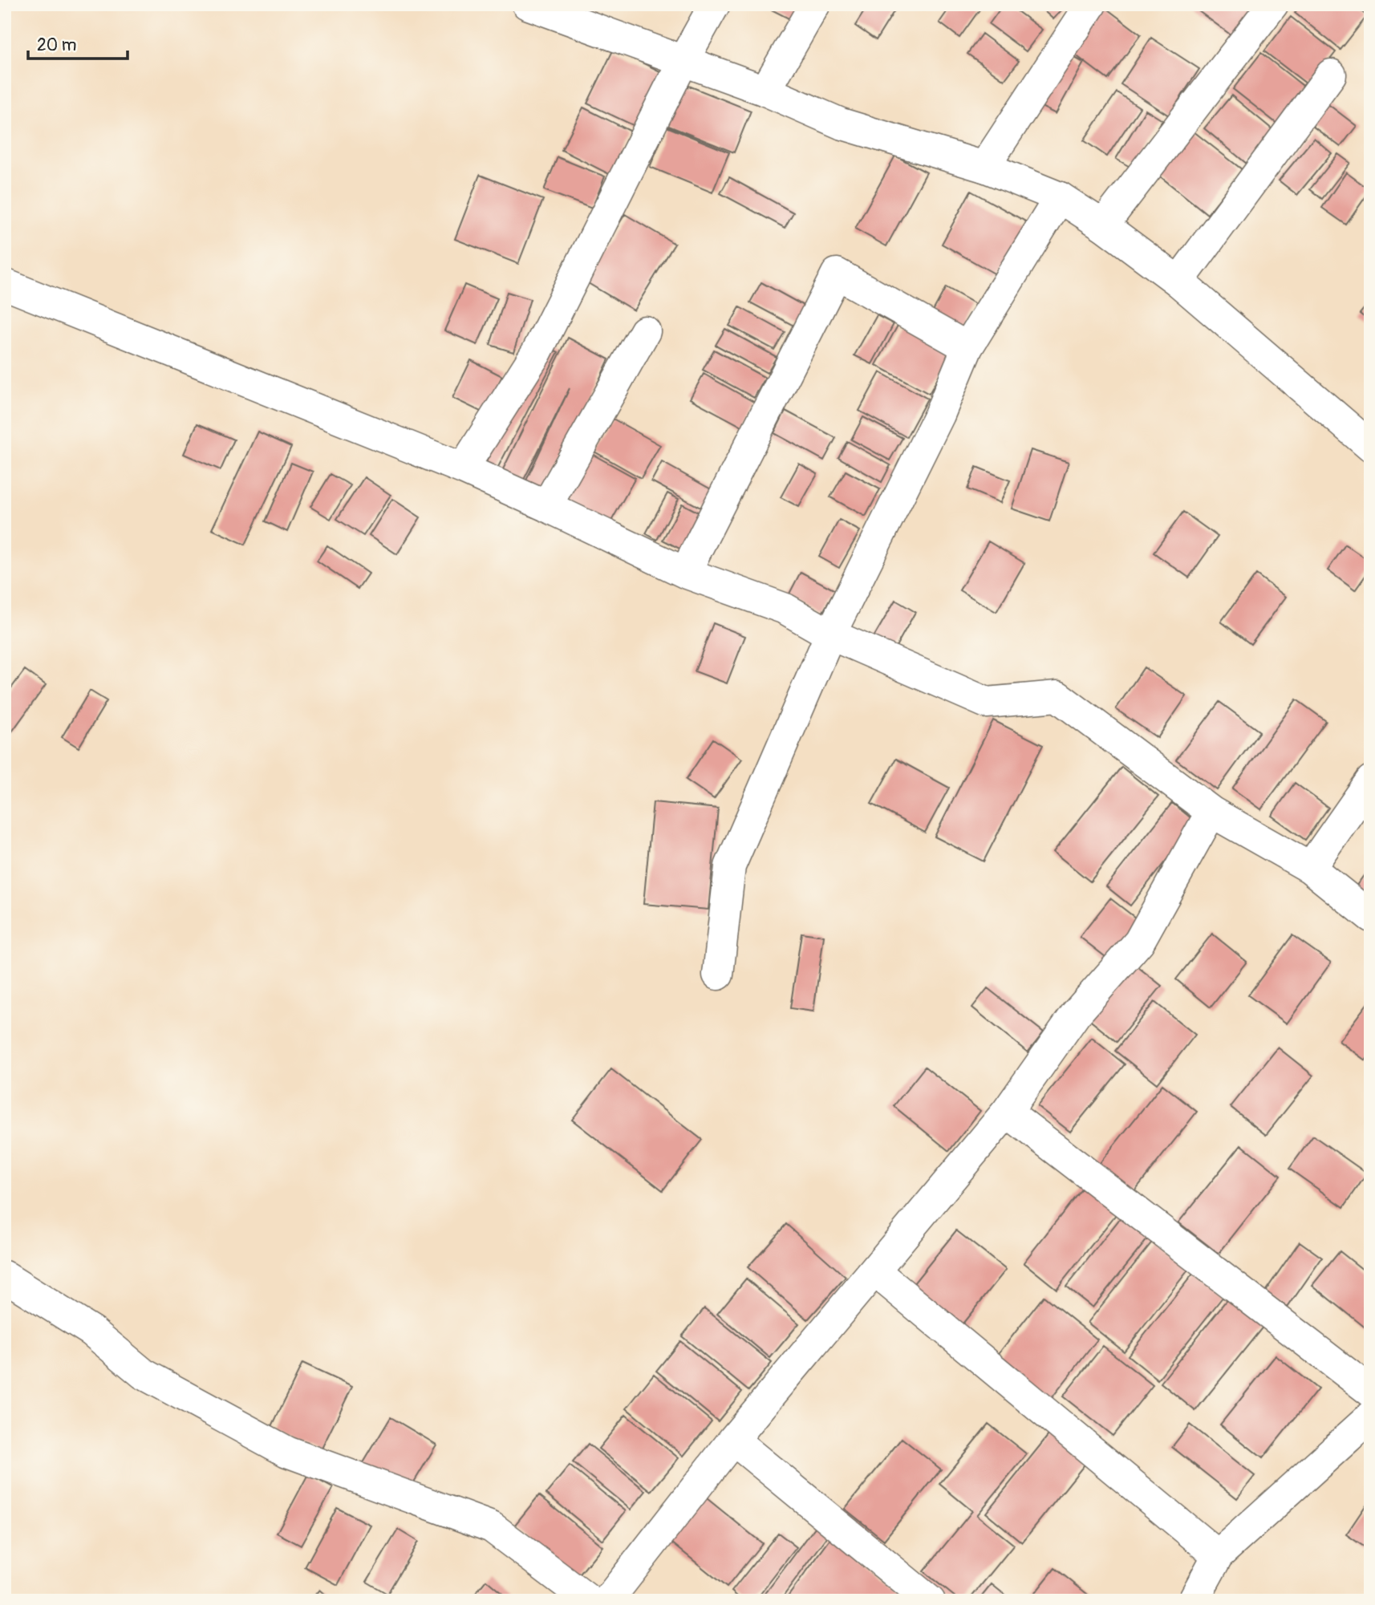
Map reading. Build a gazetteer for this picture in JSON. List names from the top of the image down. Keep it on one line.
{"scale_bar":"20 m"}
